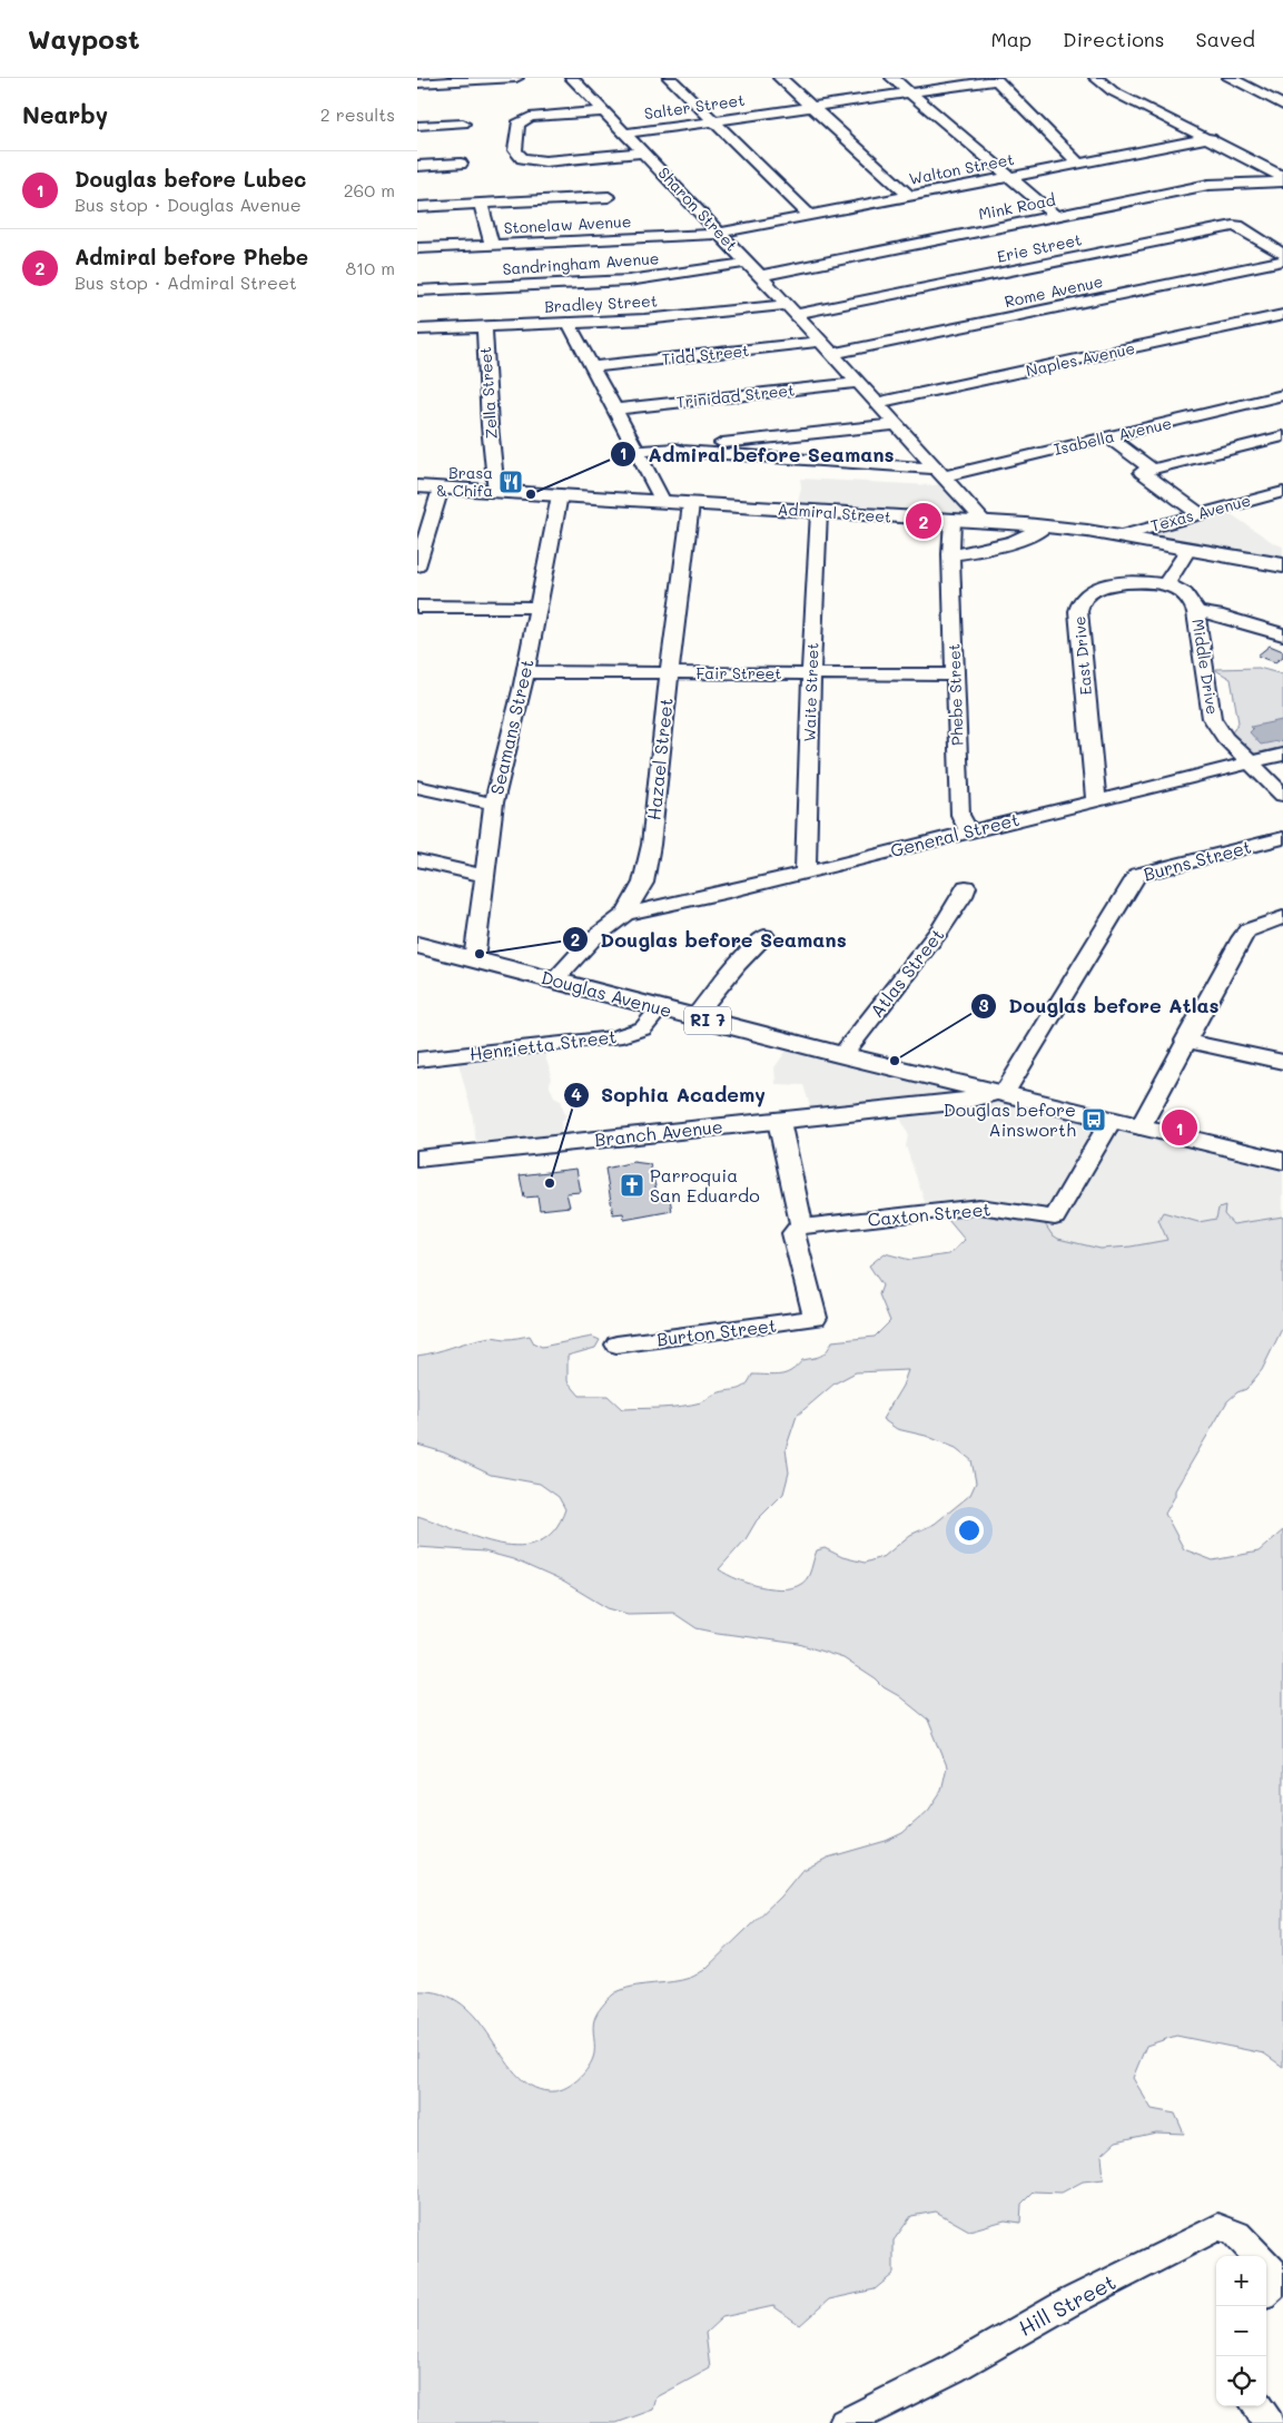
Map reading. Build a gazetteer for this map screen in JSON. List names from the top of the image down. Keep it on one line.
{"streets":{"main road":["Admiral Street","Douglas Avenue","RI 7","Branch Avenue"],"street":["Salter Street","Walton Street","Mink Road","Sharon Street","Stonelaw Avenue","Erie Street","Sandringham Avenue","Rome Avenue","Bradley Street","Tidd Street","Naples Avenue","Zella Street","Trinidad Street","Isabella Avenue","Texas Avenue","East Drive","Middle Drive","Fair Street","Waite Street","Phebe Street","Seamans Street","Hazael Street","General Street","Burns Street","Atlas Street","Henrietta Street","Caxton Street","Burton Street","Hill Street"]},"crossings":[["Salter Street","Sharon Street"],["Walton Street","Sharon Street"],["Walton Street","Stonelaw Avenue"],["Mink Road","Sharon Street"],["Sharon Street","Stonelaw Avenue"],["Sharon Street","Erie Street"],["Sharon Street","Sandringham Avenue"],["Sharon Street","Rome Avenue"],["Sharon Street","Bradley Street"],["Sharon Street","Tidd Street"],["Erie Street","Bradley Street"],["Bradley Street","Zella Street"],["Zella Street","Admiral Street"],["Admiral Street","Texas Avenue"],["Admiral Street","Waite Street"],["Admiral Street","Phebe Street"],["Admiral Street","Seamans Street"],["Admiral Street","Hazael Street"],["East Drive","Middle Drive"],["East Drive","General Street"],["Middle Drive","General Street"],["Fair Street","Waite Street"],["Fair Street","Phebe Street"],["Fair Street","Seamans Street"],["Fair Street","Hazael Street"],["Waite Street","General Street"],["Phebe Street","General Street"],["Seamans Street","Douglas Avenue"],["Hazael Street","General Street"],["Hazael Street","Douglas Avenue"],["Burns Street","Douglas Avenue"],["Burns Street","Branch Avenue"],["Atlas Street","Douglas Avenue"],["Douglas Avenue","Henrietta Street"],["Douglas Avenue","Branch Avenue"],["Douglas Avenue","Caxton Street"],["Caxton Street","Burton Street"]],"places":{"restaurant":["Brasa & Chifa"],"other":["Admiral before Seamans","Douglas before Seamans","Douglas before Atlas","Sophia Academy"],"bus stop":["Douglas before Ainsworth"],"church":["Parroquia San Eduardo"]},"page":{"header":"Waypost","nav":["Map","Directions","Saved"],"heading":["Nearby","2 results"],"list":[{"mark":"1","name":"Douglas before Lubec","note":"Bus stop · Douglas Avenue","value":"260 m"},{"mark":"2","name":"Admiral before Phebe","note":"Bus stop · Admiral Street","value":"810 m"}],"pins":["2","1"],"map_buttons":["+","−"]}}
